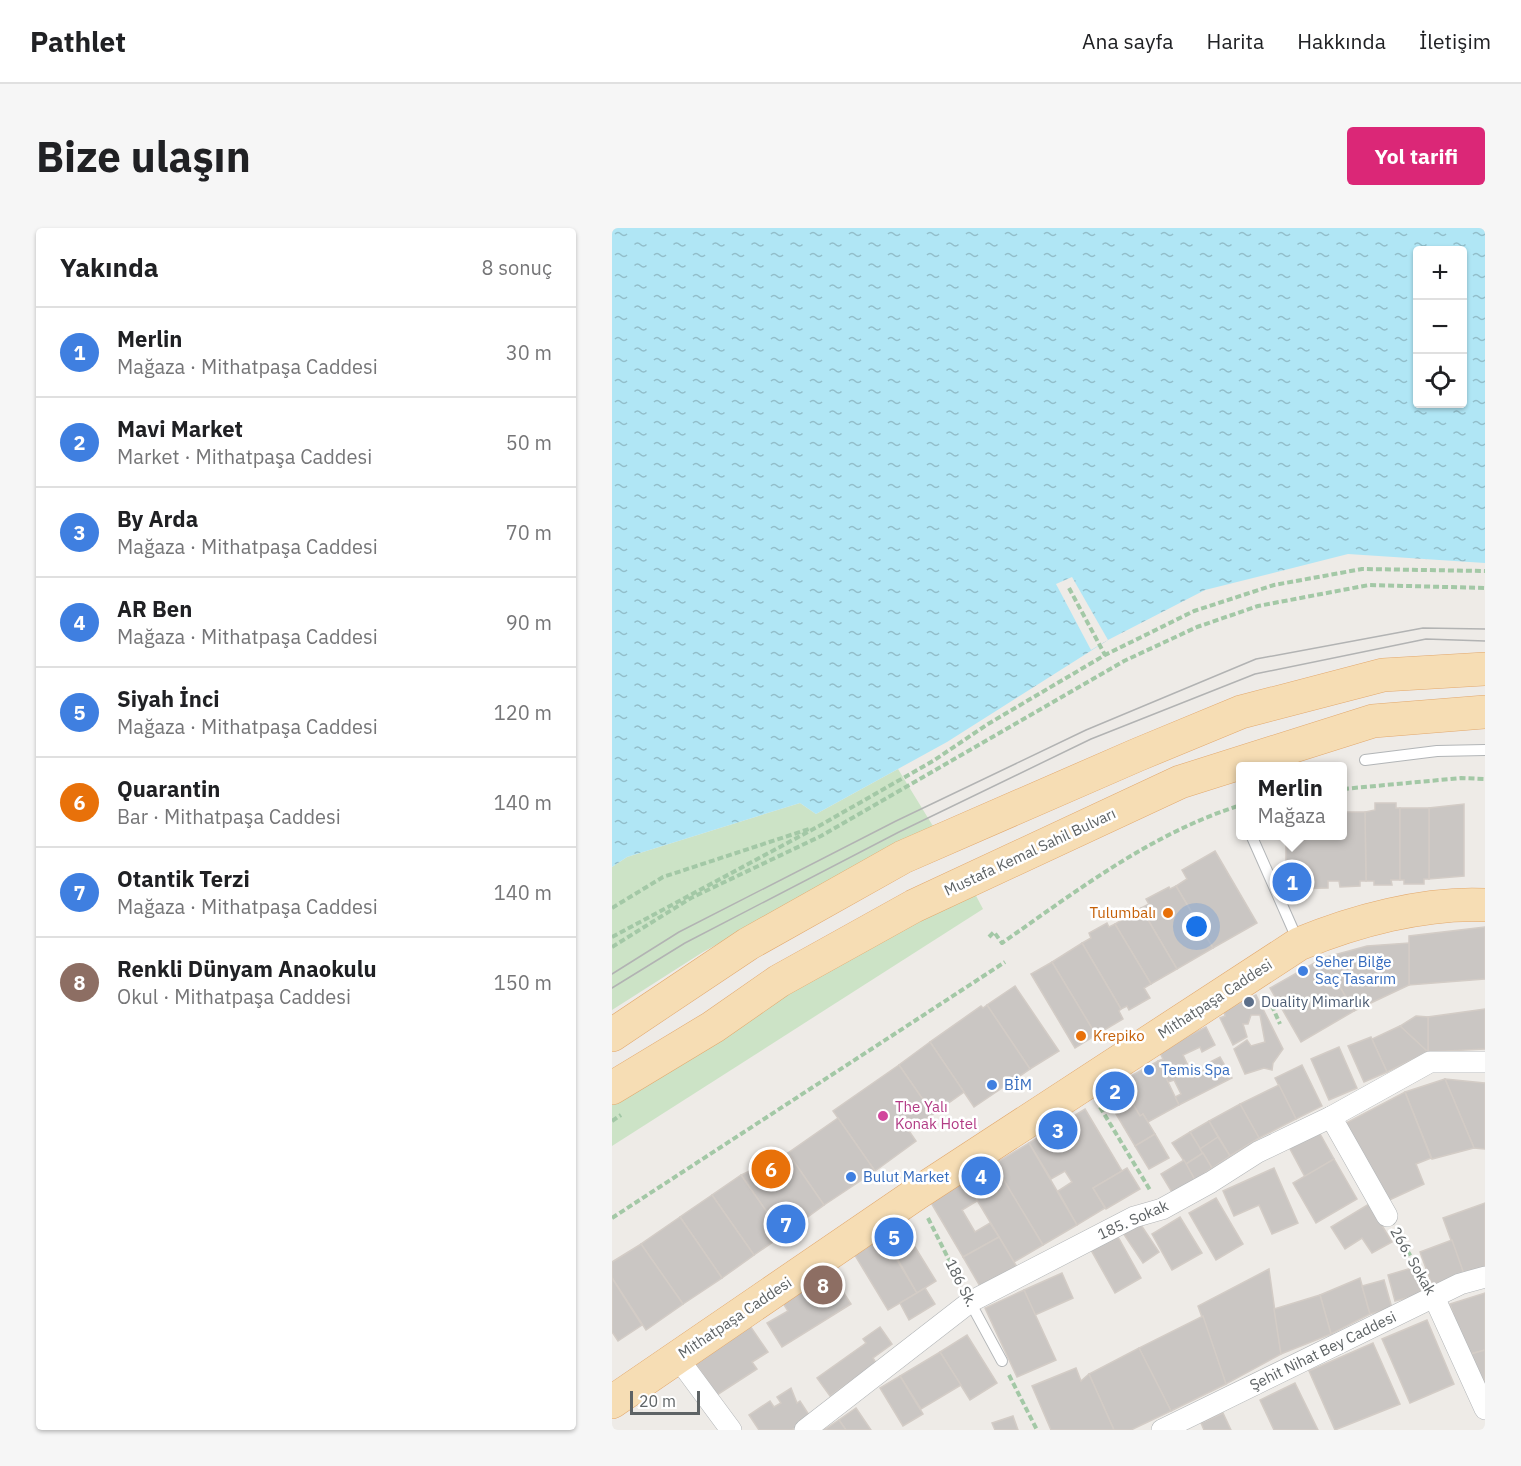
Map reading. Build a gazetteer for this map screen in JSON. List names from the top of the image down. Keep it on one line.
{"streets":{"main road":["Mustafa Kemal Sahil Bulvarı","Mithatpaşa Caddesi"],"street":["185. Sokak","266. Sokak","Şehit Nihat Bey Caddesi"],"lane":["186 Sk."]},"crossings":[["185. Sokak","266. Sokak"],["185. Sokak","186 Sk."],["266. Sokak","Şehit Nihat Bey Caddesi"]],"places":["Tulumbalı","Seher Bilğe Saç Tasarım","Duality Mimarlık","Krepiko","Temis Spa","BİM","The Yalı Konak Hotel","Bulut Market"],"scale_bar":"20 m","page":{"header":"Pathlet","nav":["Ana sayfa","Harita","Hakkında","İletişim"],"buttons":"Yol tarifi","title":"Bize ulaşın","heading":["Yakında","8 sonuç"],"map_buttons":["+","−"],"list":[{"mark":"1","name":"Merlin","note":"Mağaza · Mithatpaşa Caddesi","value":"30 m"},{"mark":"2","name":"Mavi Market","note":"Market · Mithatpaşa Caddesi","value":"50 m"},{"mark":"3","name":"By Arda","note":"Mağaza · Mithatpaşa Caddesi","value":"70 m"},{"mark":"4","name":"AR Ben","note":"Mağaza · Mithatpaşa Caddesi","value":"90 m"},{"mark":"5","name":"Siyah İnci","note":"Mağaza · Mithatpaşa Caddesi","value":"120 m"},{"mark":"6","name":"Quarantin","note":"Bar · Mithatpaşa Caddesi","value":"140 m"},{"mark":"7","name":"Otantik Terzi","note":"Mağaza · Mithatpaşa Caddesi","value":"140 m"},{"mark":"8","name":"Renkli Dünyam Anaokulu","note":"Okul · Mithatpaşa Caddesi","value":"150 m"}],"popup":["Merlin","Mağaza"],"pins":["1","2","3","6","4","7","5","8"],"scale":"20 m"}}
